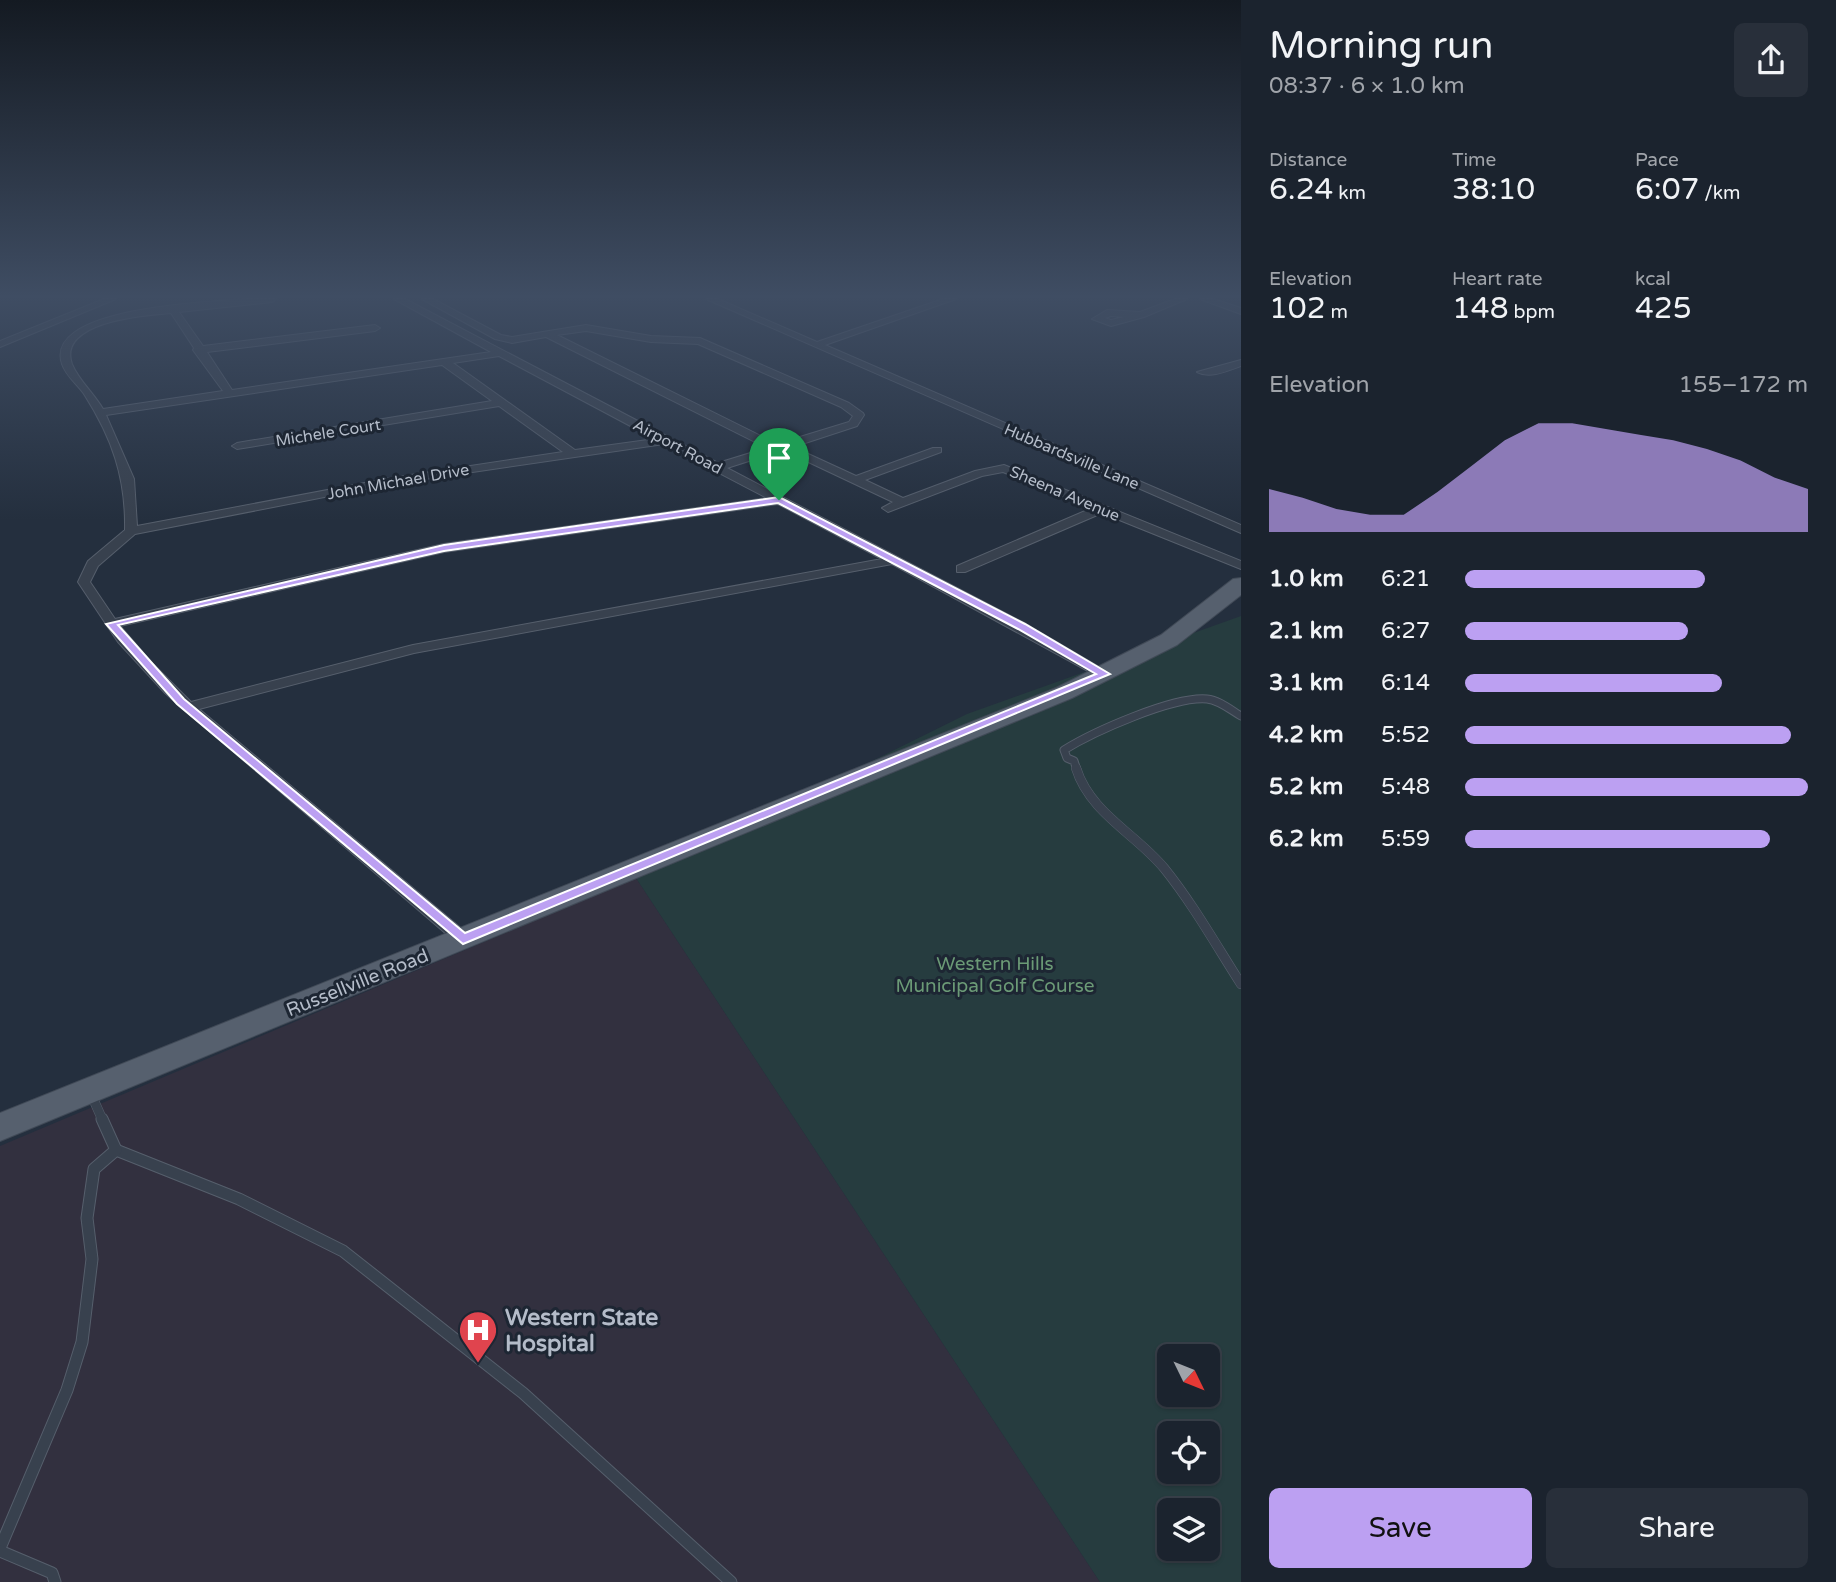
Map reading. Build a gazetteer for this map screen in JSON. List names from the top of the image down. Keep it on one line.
{"streets":{"main road":["Russellville Road"],"street":["Michele Court","Airport Road","Hubbardsville Lane","John Michael Drive","Sheena Avenue"]},"crossings":[["Airport Road","John Michael Drive"],["Airport Road","Russellville Road"]],"parks":["Western Hills Municipal Golf Course"],"places":{"hospital":["Western State Hospital"]},"north":"bottom right","page":{"heading":["Morning run","08:37 · 6 × 1.0 km"],"stats":[["Distance","6.24 km"],["Time","38:10"],["Pace","6:07 /km"],["Elevation","102 m"],["Heart rate","148 bpm"],["kcal","425"]],"chart":["Elevation","155–172 m"],"list":[{"name":"1.0 km","note":"6:21"},{"name":"2.1 km","note":"6:27"},{"name":"3.1 km","note":"6:14"},{"name":"4.2 km","note":"5:52"},{"name":"5.2 km","note":"5:48"},{"name":"6.2 km","note":"5:59"}],"buttons":["Save","Share"]}}
